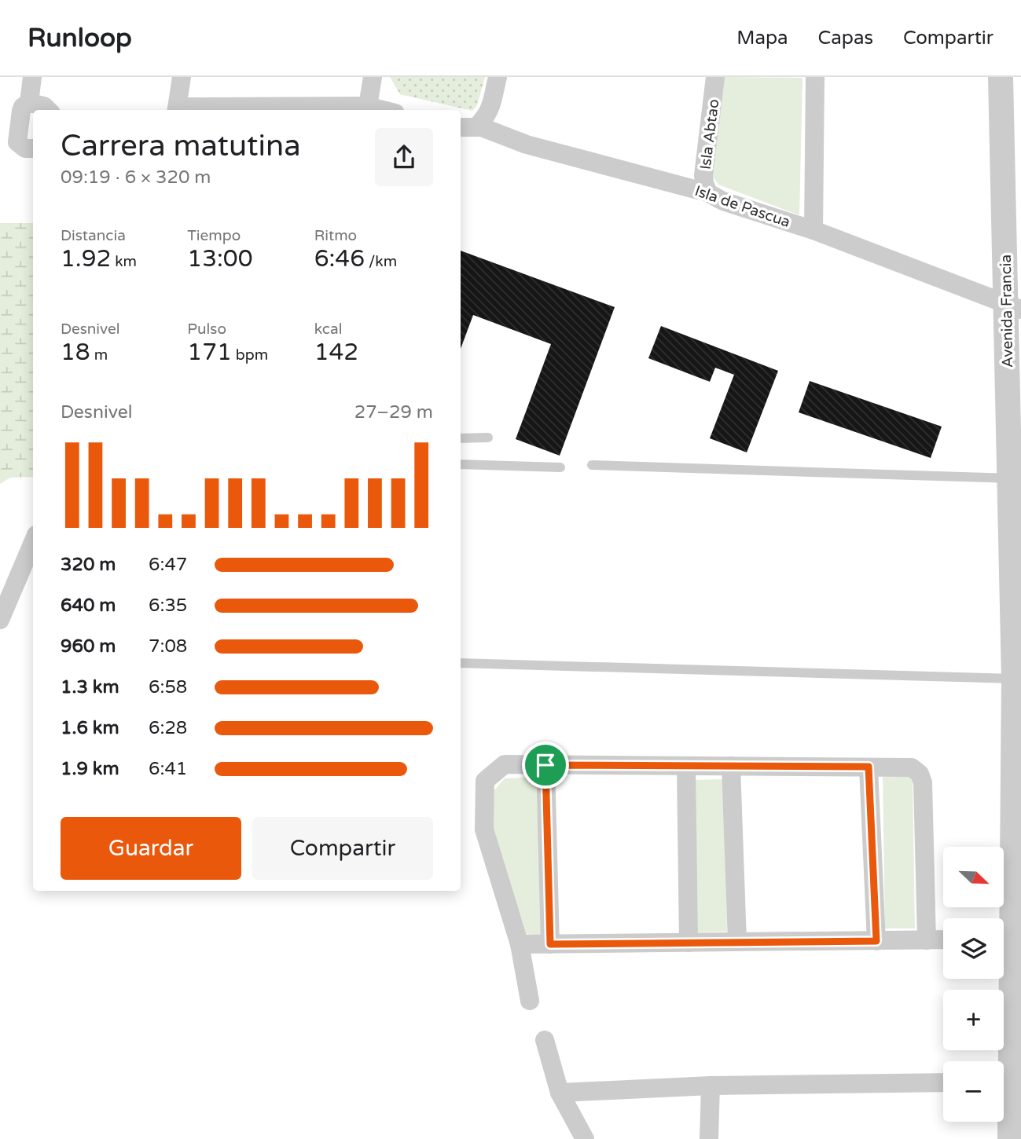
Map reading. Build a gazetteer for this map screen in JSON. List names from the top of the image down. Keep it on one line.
{"streets":{"street":["Isla Abtao","Isla de Pascua","Avenida Francia"]},"crossings":[["Isla Abtao","Isla de Pascua"],["Isla de Pascua","Avenida Francia"]],"north":"bottom right","page":{"header":"Runloop","nav":["Mapa","Capas","Compartir"],"heading":["Carrera matutina","09:19 · 6 × 320 m"],"stats":[["Distancia","1.92 km"],["Tiempo","13:00"],["Ritmo","6:46 /km"],["Desnivel","18 m"],["Pulso","171 bpm"],["kcal","142"]],"chart":["Desnivel","27–29 m"],"list":[{"name":"320 m","note":"6:47"},{"name":"640 m","note":"6:35"},{"name":"960 m","note":"7:08"},{"name":"1.3 km","note":"6:58"},{"name":"1.6 km","note":"6:28"},{"name":"1.9 km","note":"6:41"}],"buttons":["Guardar","Compartir"],"map_buttons":["+","−"]}}
